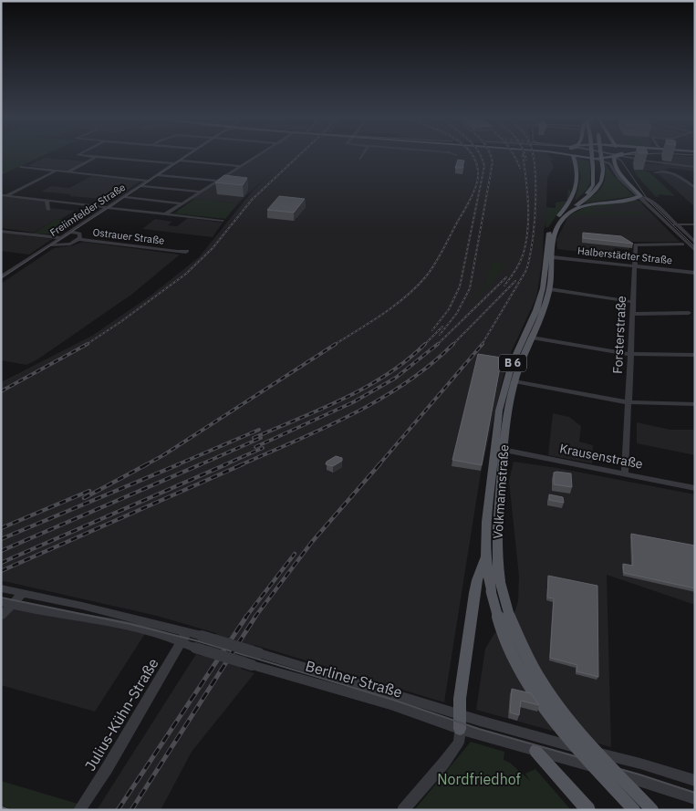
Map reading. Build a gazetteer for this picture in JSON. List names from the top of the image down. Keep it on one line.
{"streets":{"main road":["B 6","Volkmannstraße"],"street":["Freiimfelder Straße","Ostrauer Straße","Halberstädter Straße","Forsterstraße","Krausenstraße","Berliner Straße","Julius-Kühn-Straße"]},"crossings":[["Freiimfelder Straße","Ostrauer Straße"],["Halberstädter Straße","Forsterstraße"],["Halberstädter Straße","Volkmannstraße"],["Forsterstraße","Krausenstraße"],["B 6","Volkmannstraße"],["Krausenstraße","Volkmannstraße"],["Berliner Straße","Julius-Kühn-Straße"]],"parks":["Nordfriedhof"]}
